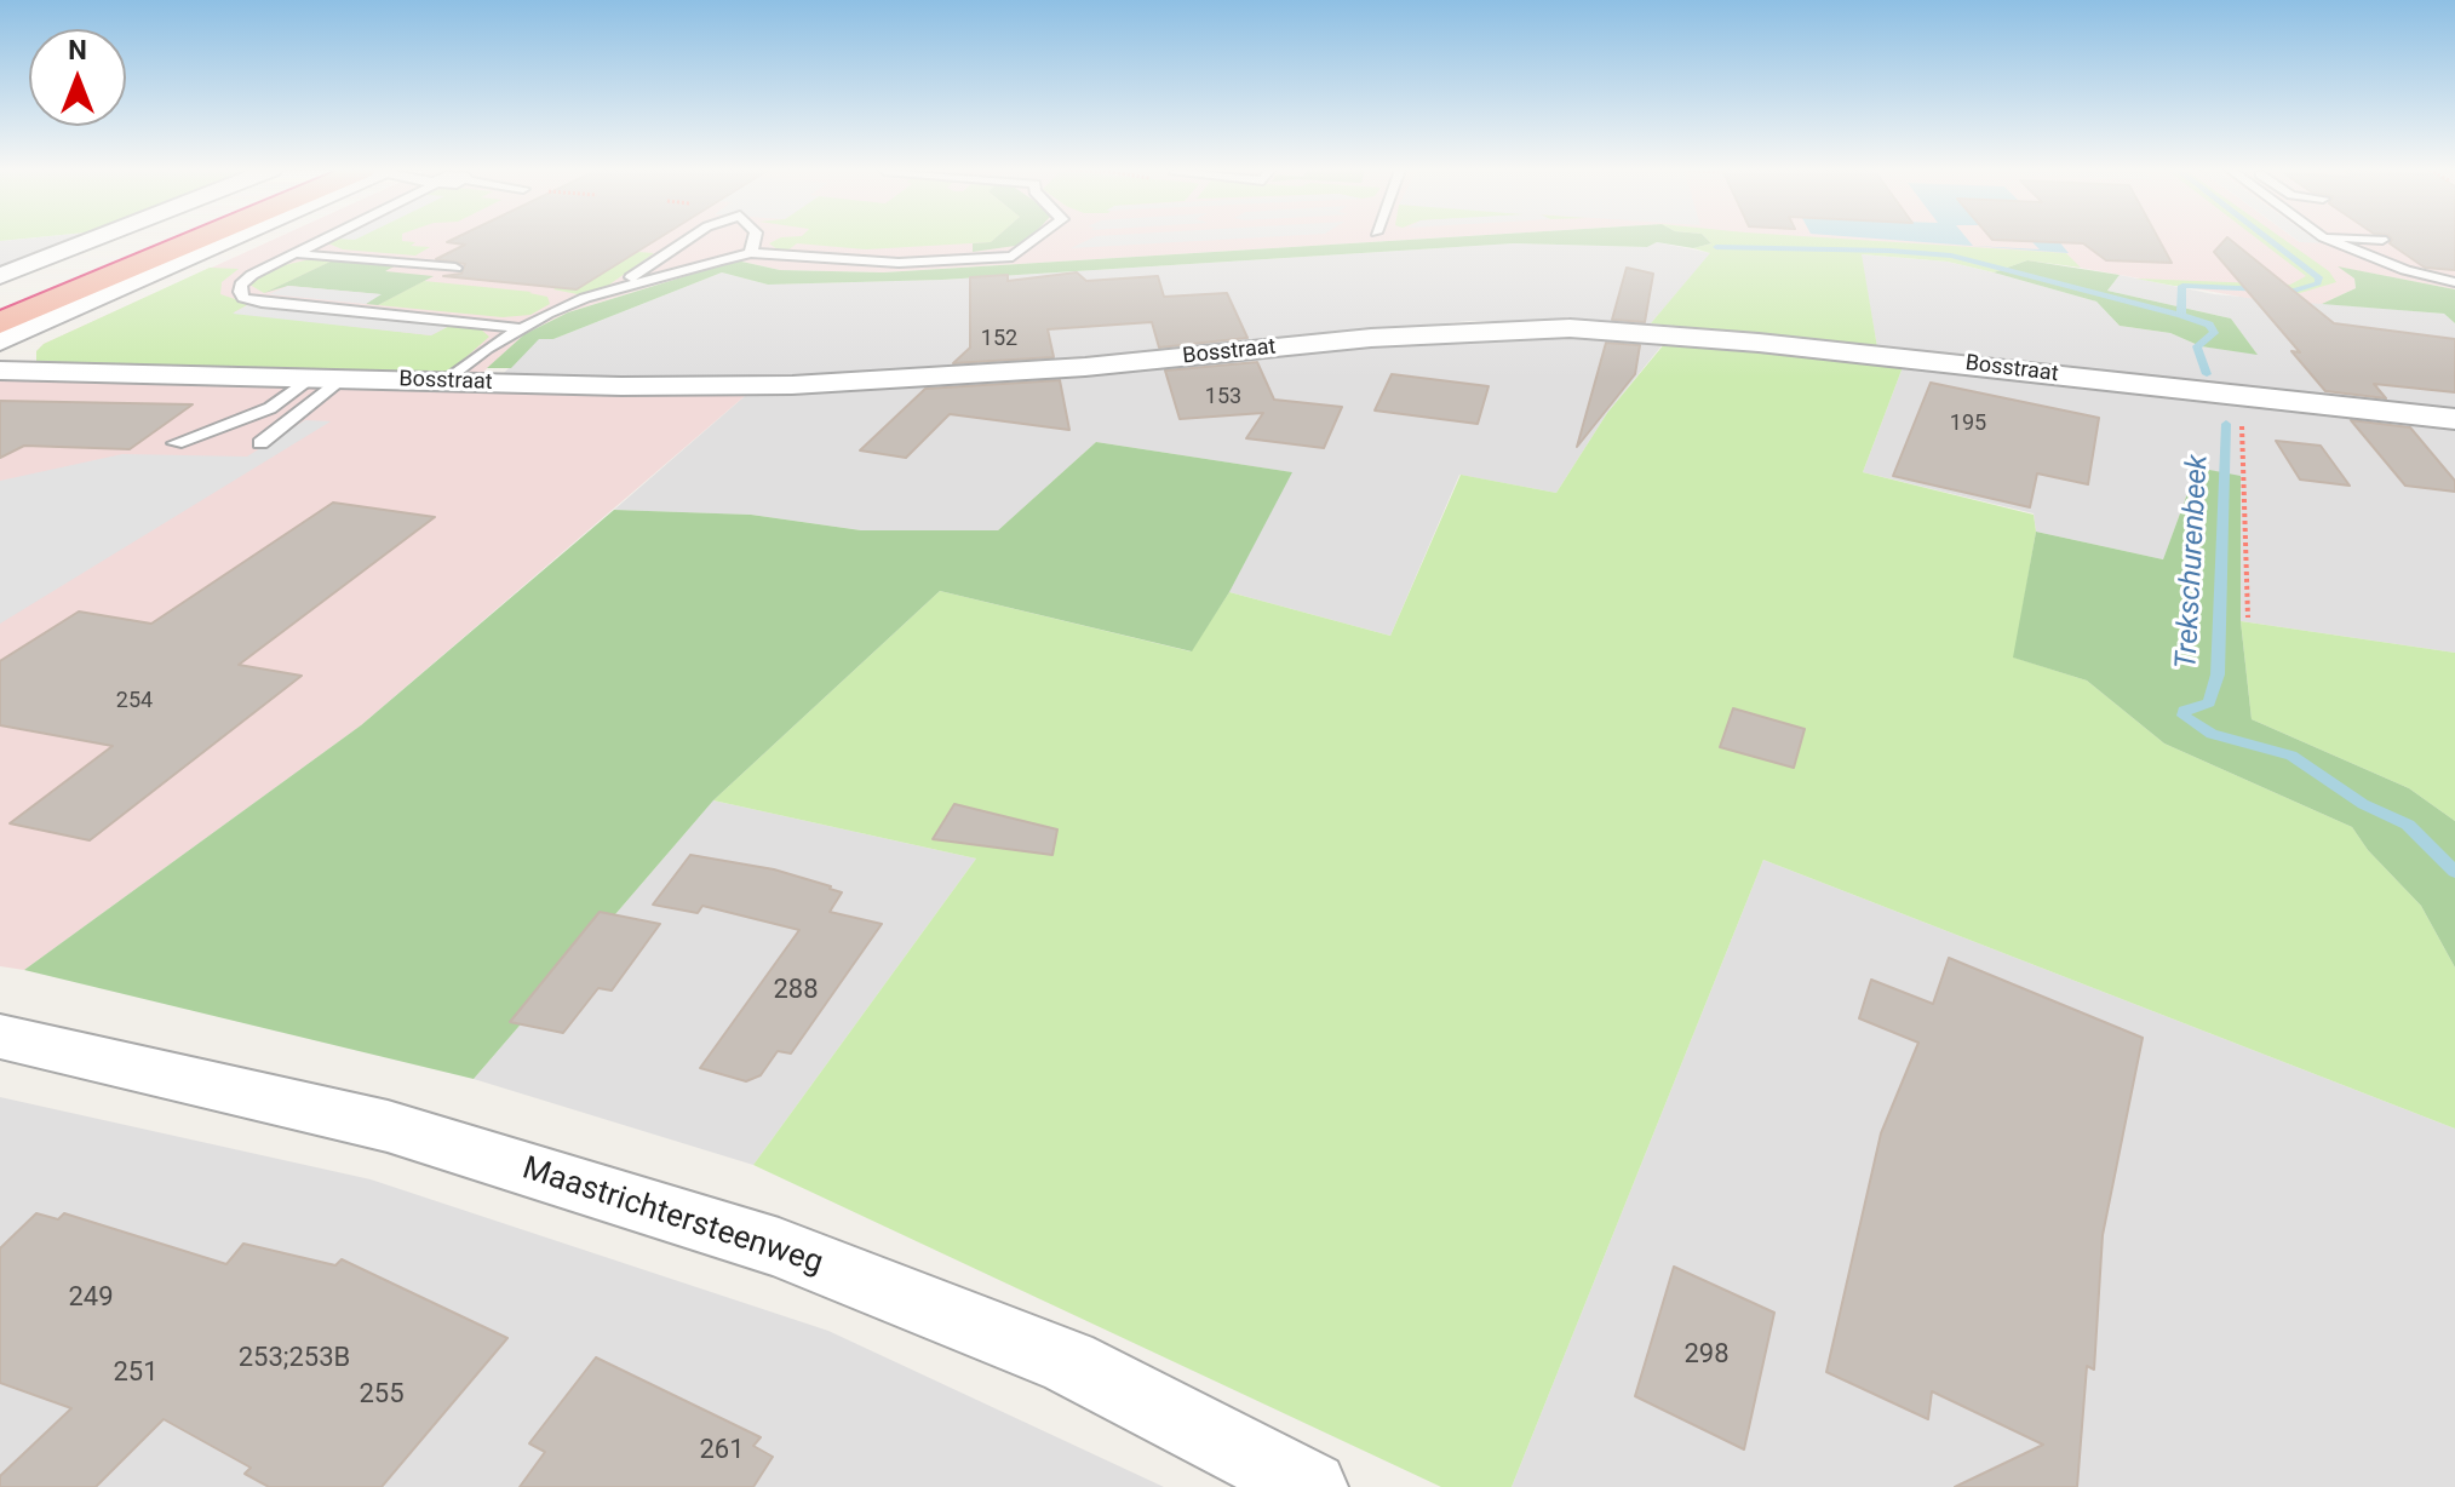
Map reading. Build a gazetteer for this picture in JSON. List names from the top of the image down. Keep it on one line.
{"streets":{"street":["Bosstraat","Maastrichtersteenweg"]},"water":["Trekschurenbeek"],"house_numbers":["152","153","195","254","288","249","298","253;253B","251","255","261"],"north":"top"}
